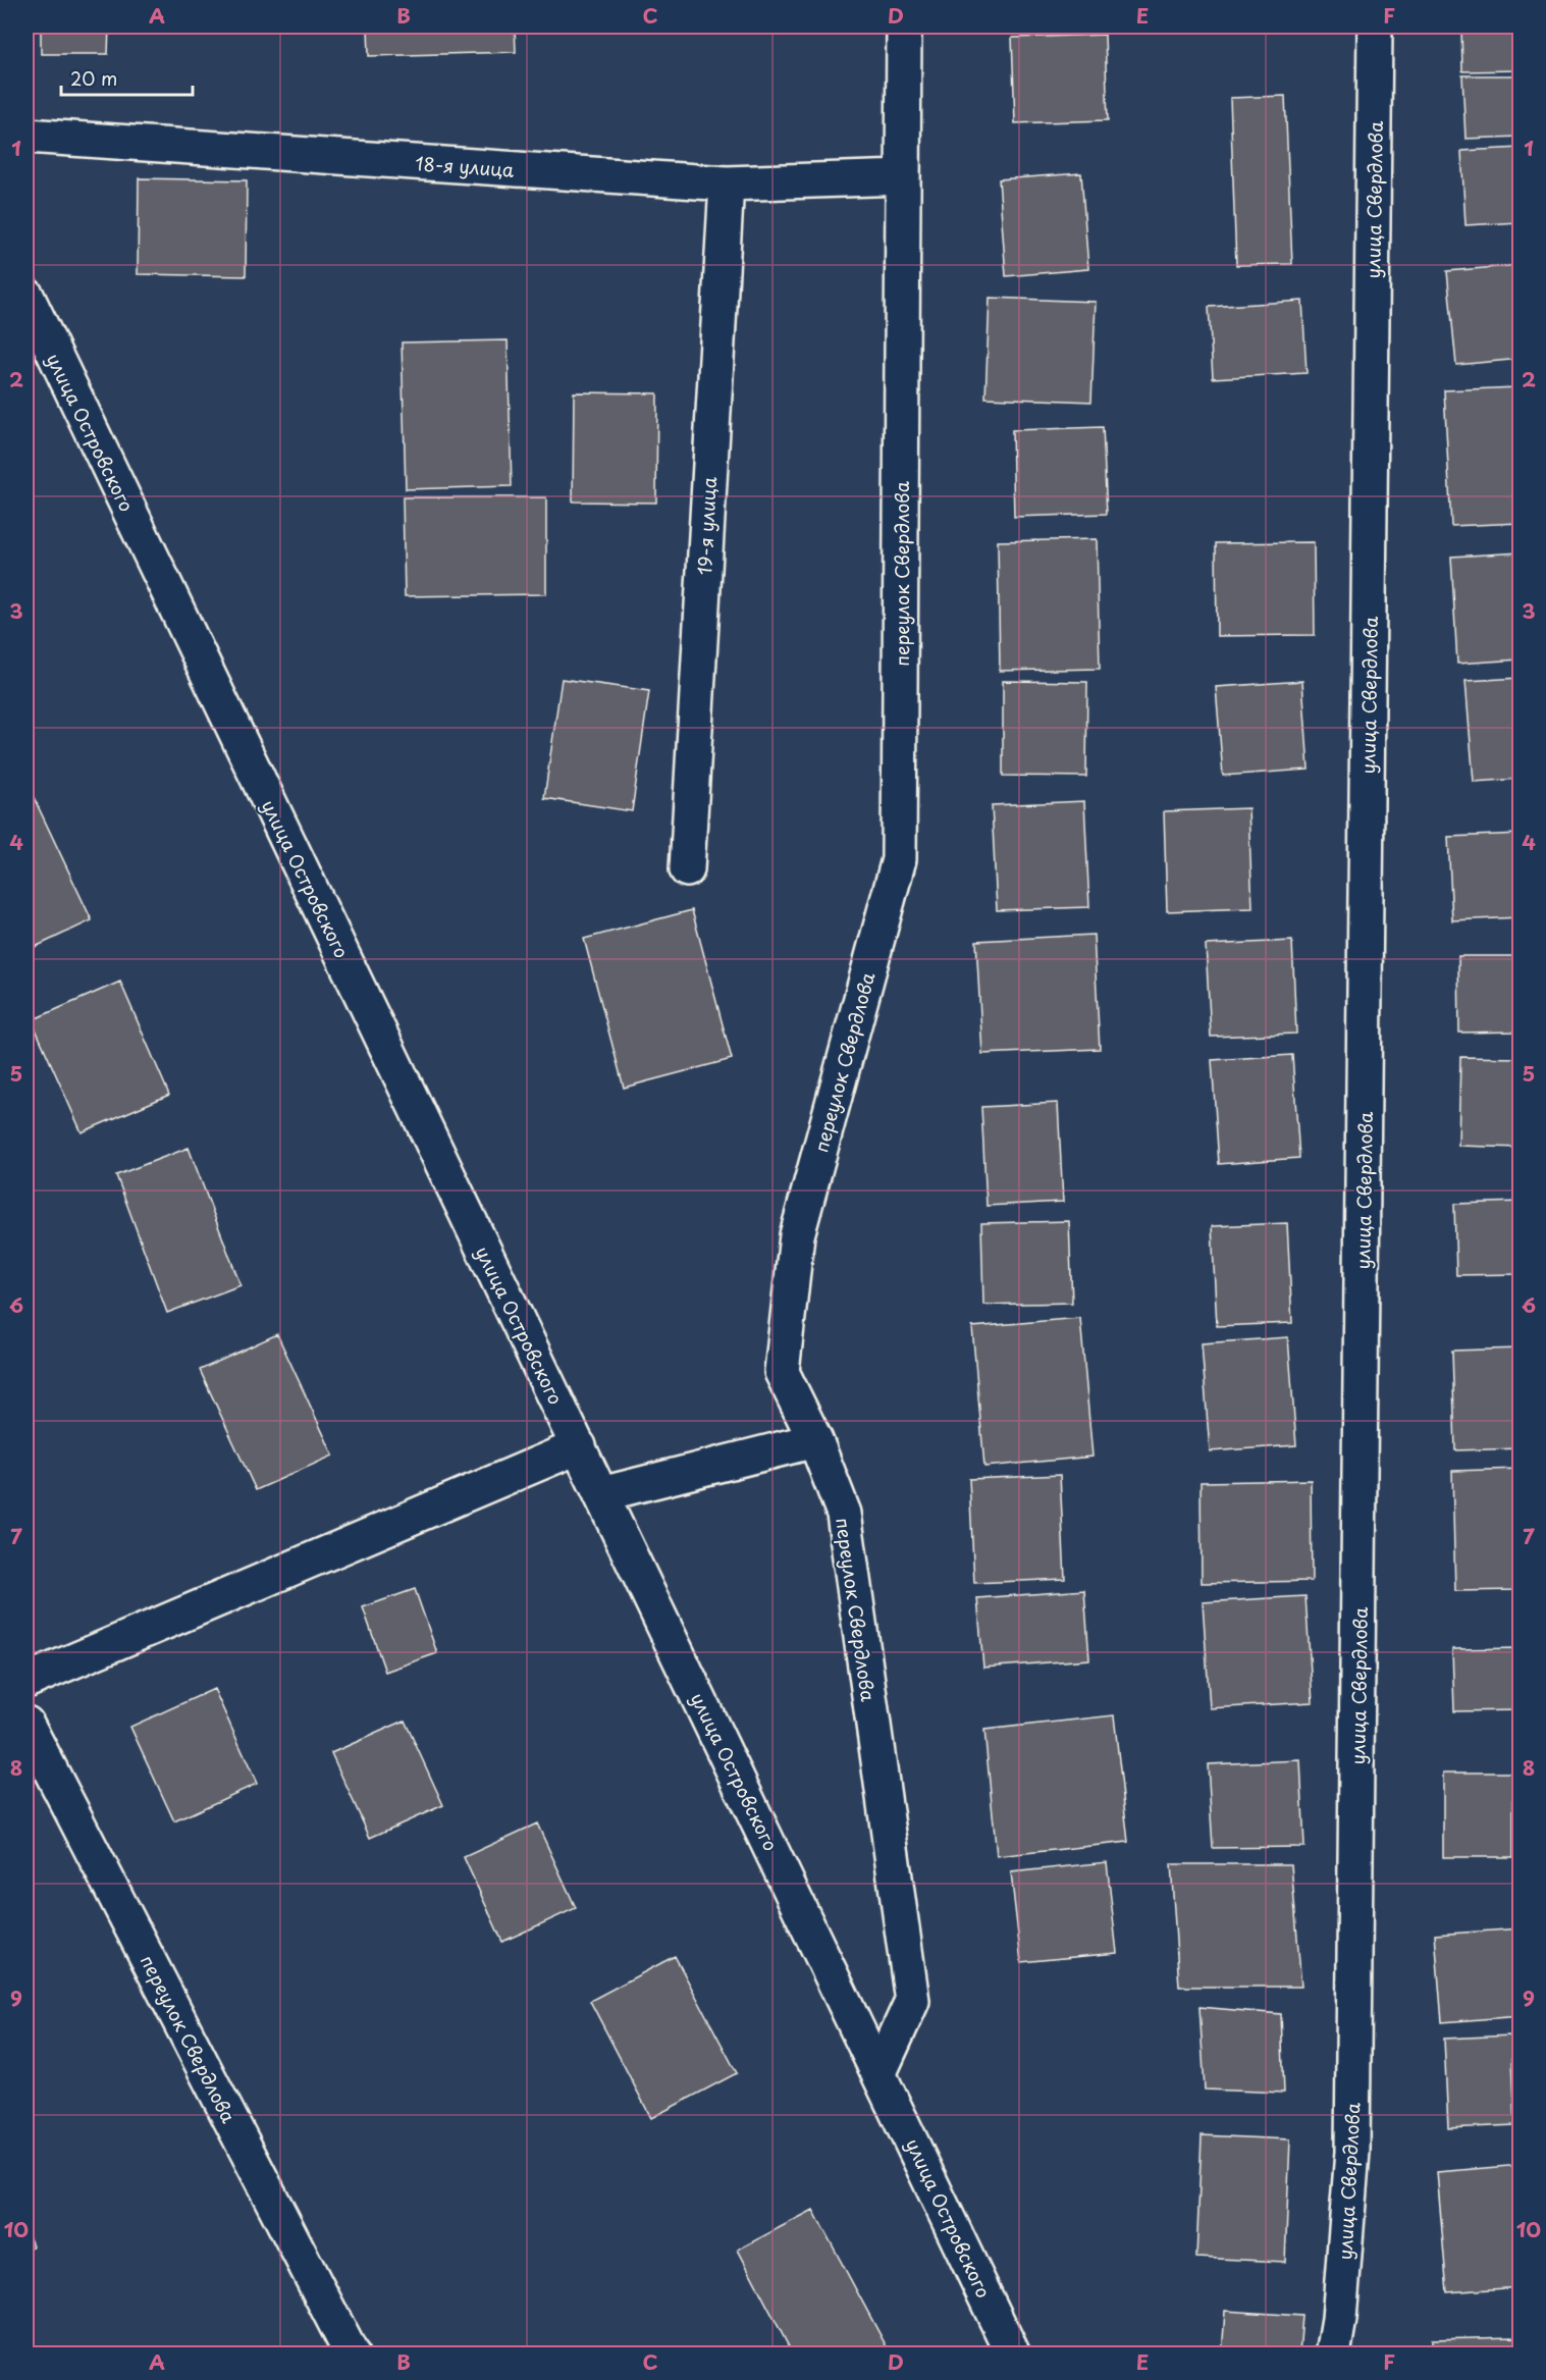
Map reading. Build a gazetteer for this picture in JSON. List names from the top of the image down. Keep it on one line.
{"streets":{"street":["18-я улица","улица Свердлова","улица Островского","19-я улица","переулок Свердлова"]},"crossings":[["18-я улица","19-я улица"],["18-я улица","переулок Свердлова"],["улица Островского","переулок Свердлова"]],"scale_bar":"20 m","grid":{"columns":["A","B","C","D","E","F"],"rows":["1","2","3","4","5","6","7","8","9","10"]}}
